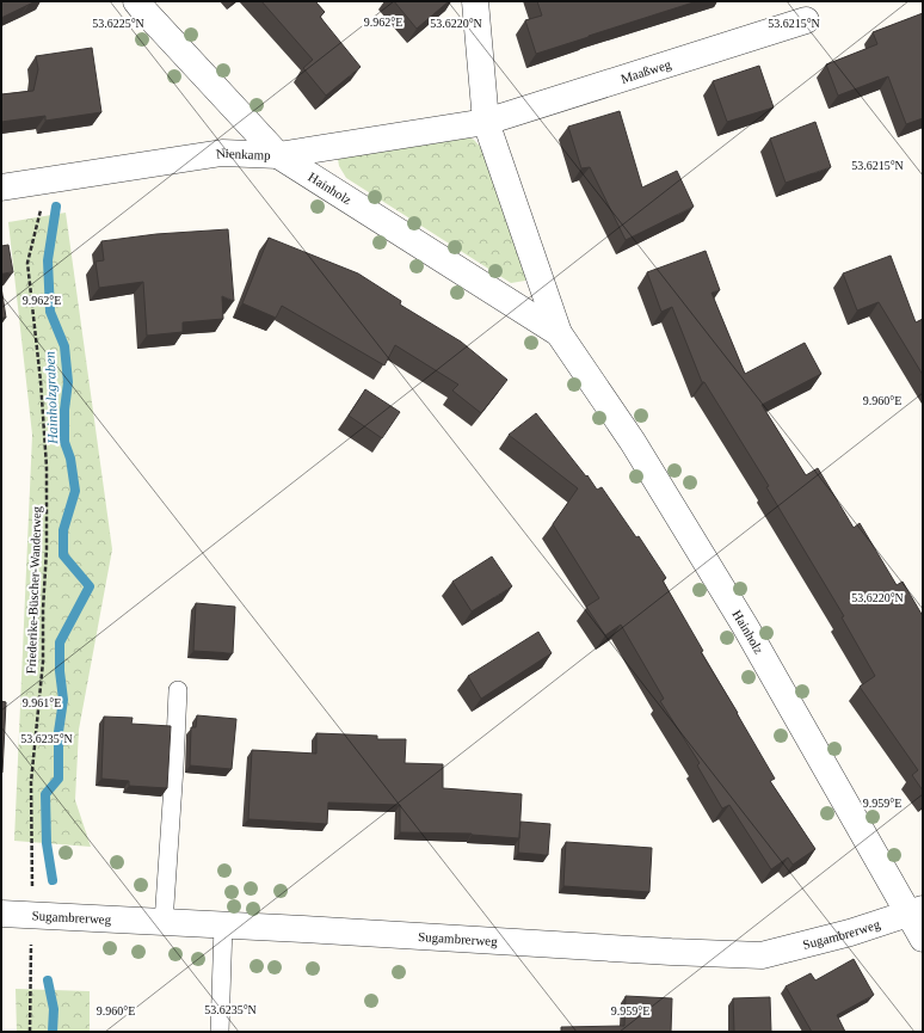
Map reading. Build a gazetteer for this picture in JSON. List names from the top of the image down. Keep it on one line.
{"streets":{"street":["Maaßweg","Nienkamp","Hainholz","Sugambrerweg"],"path":["Friederike-Büscher-Wanderweg"]},"crossings":[["Maaßweg","Nienkamp"],["Maaßweg","Hainholz"],["Nienkamp","Hainholz"],["Nienkamp","Friederike-Büscher-Wanderweg"],["Hainholz","Sugambrerweg"],["Friederike-Büscher-Wanderweg","Sugambrerweg"]],"water":["Hainholzgraben"],"coordinates":["9.962°E","53.6225°N","53.6220°N","53.6215°N","9.960°E","9.961°E","53.6235°N","9.959°E"]}
